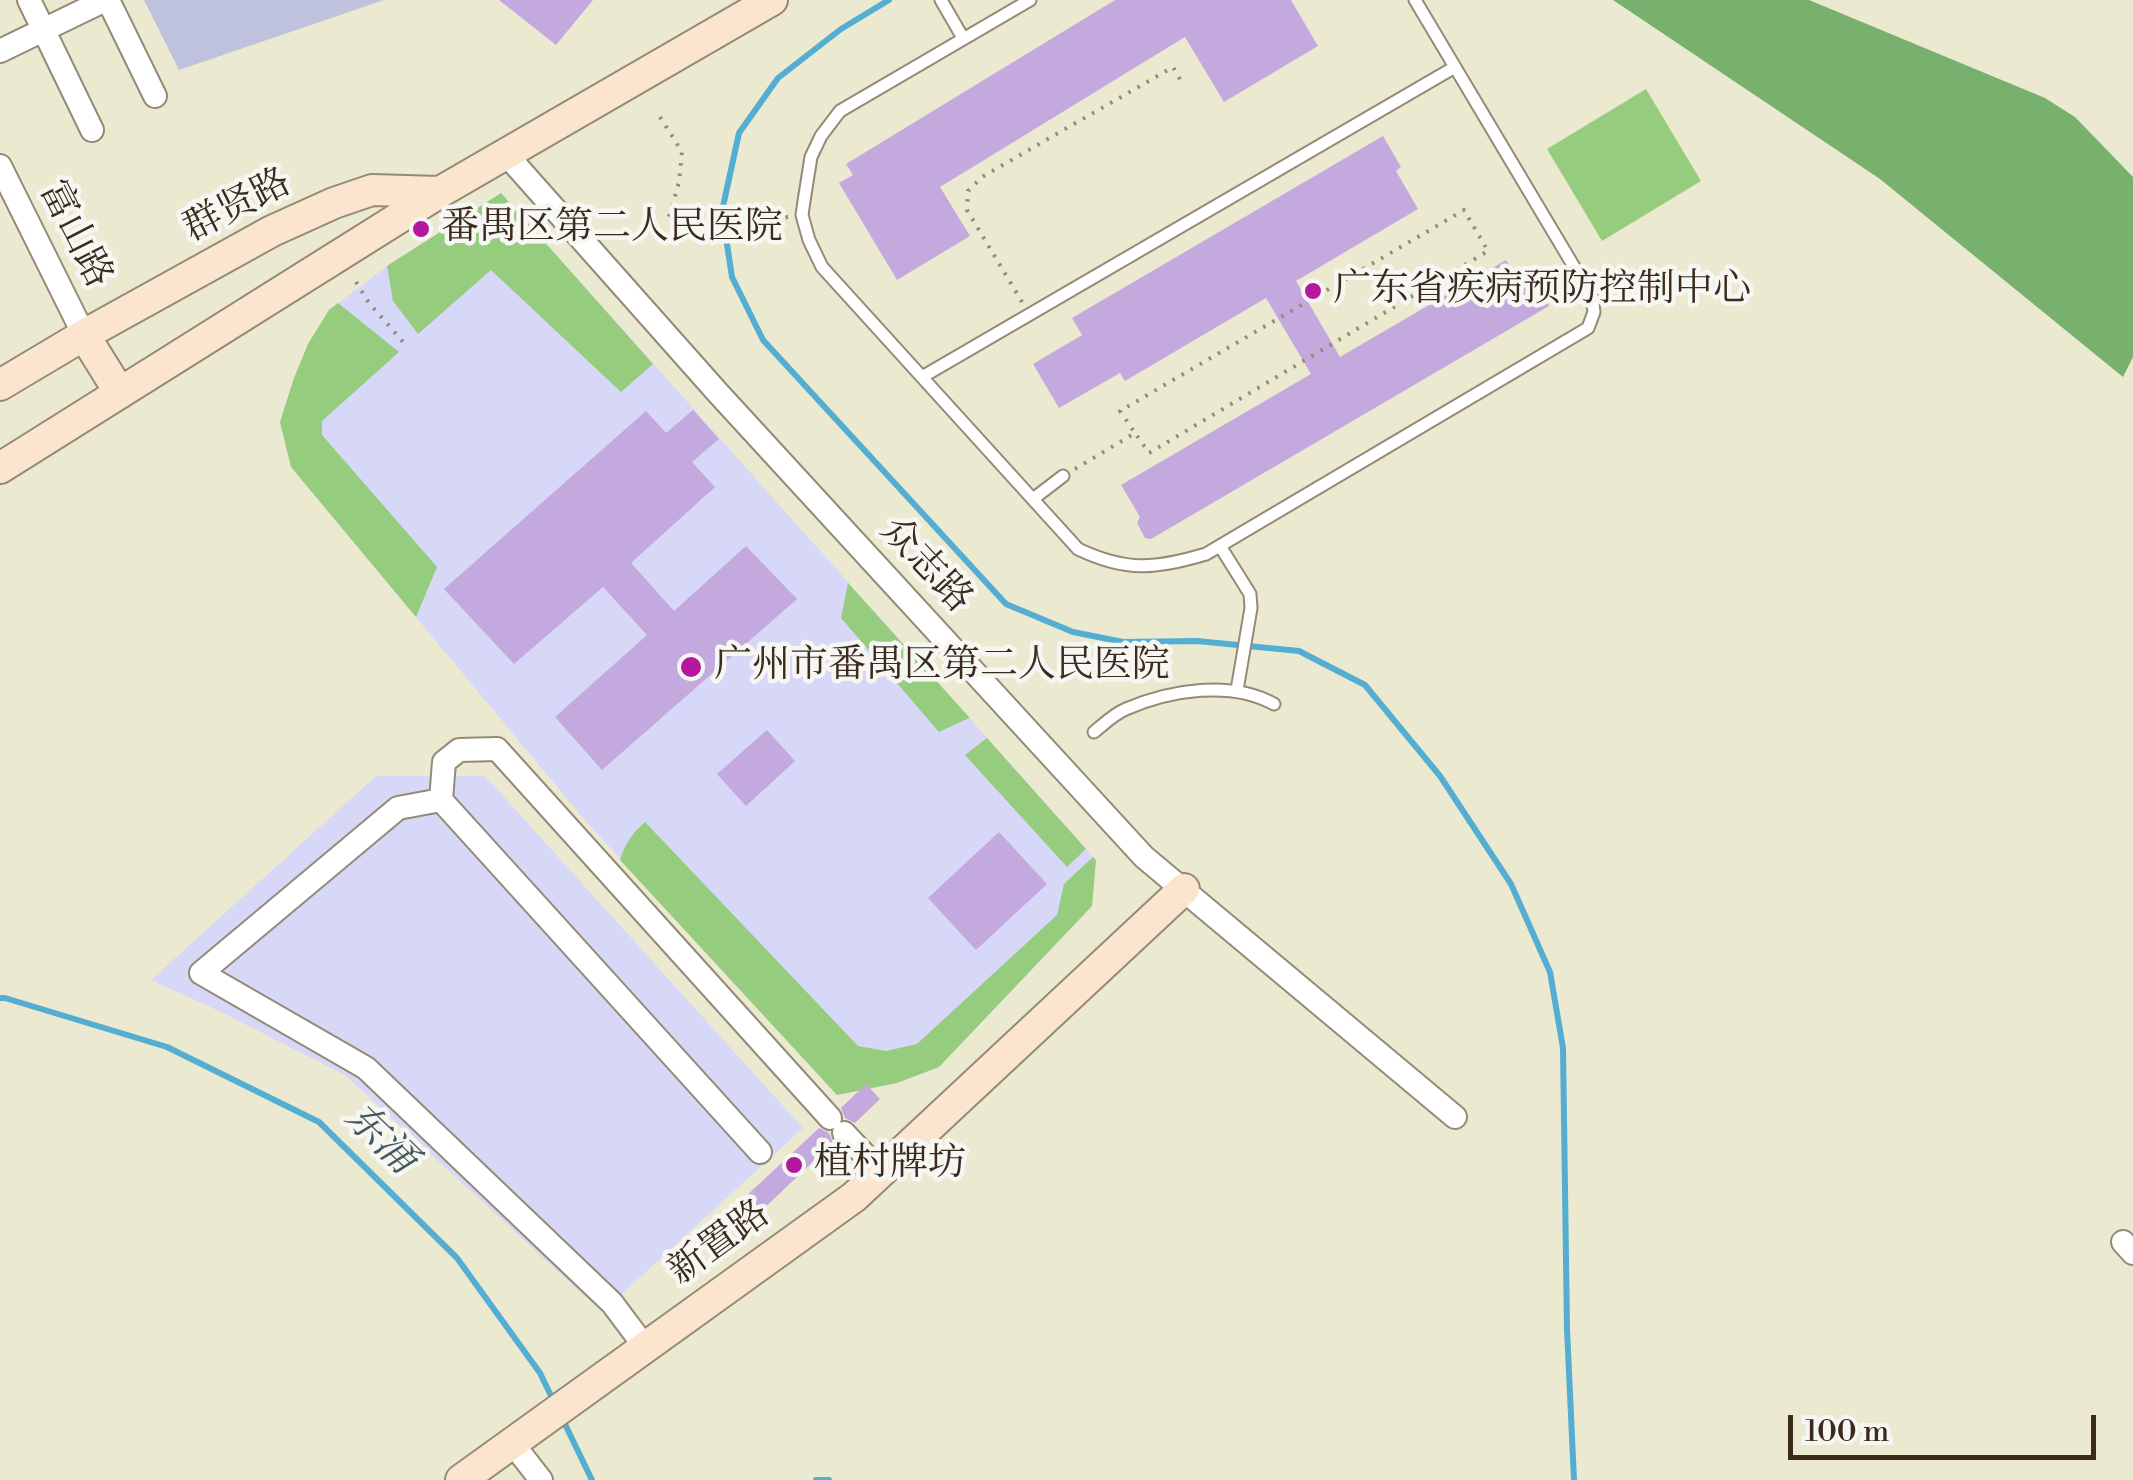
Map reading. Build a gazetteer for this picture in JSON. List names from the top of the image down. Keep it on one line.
{"streets":{"street":["群贤路","富山路","众志路","新置路"]},"crossings":[["群贤路","富山路"],["众志路","新置路"]],"water":["东涌"],"places":["番禺区第二人民医院","广东省疾病预防控制中心","广州市番禺区第二人民医院","植村牌坊"],"scale_bar":"100 m"}
